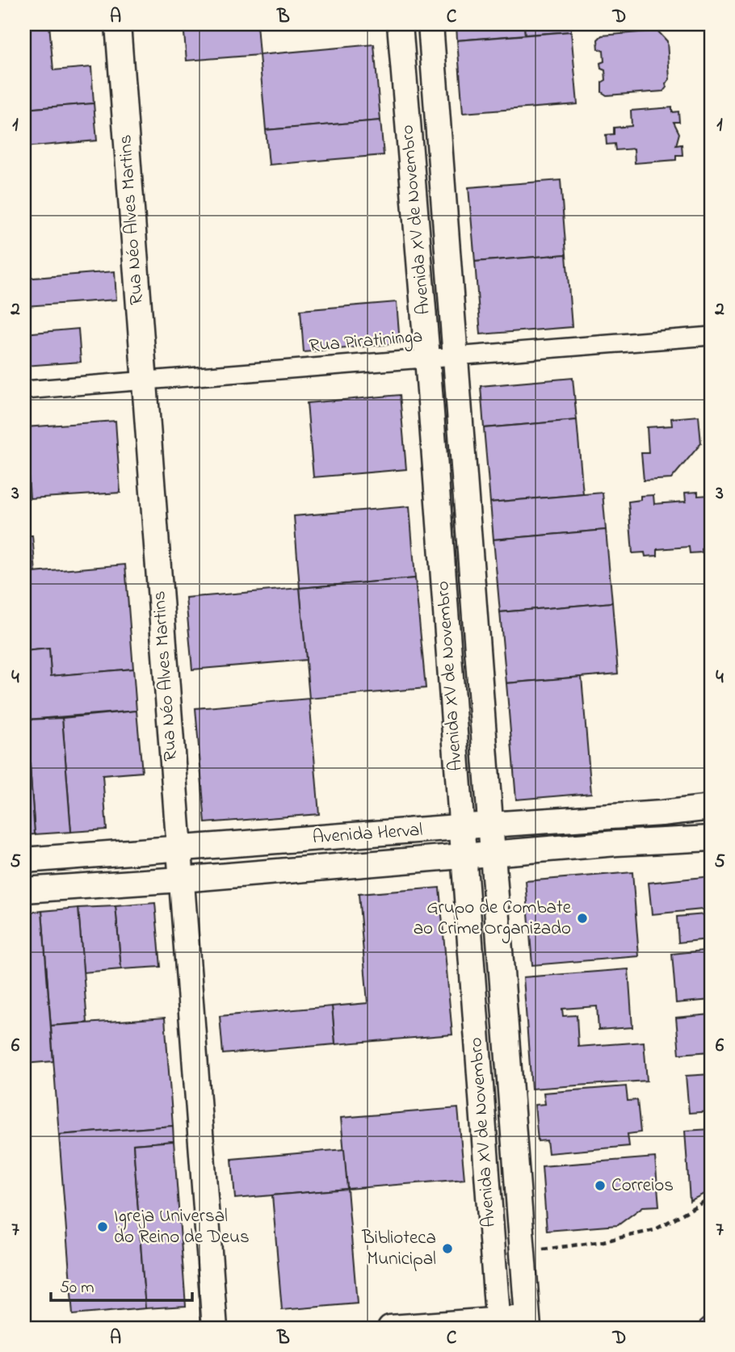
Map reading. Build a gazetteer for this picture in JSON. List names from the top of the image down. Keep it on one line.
{"streets":{"main road":["Rua Néo Alves Martins","Avenida XV de Novembro","Avenida Herval"],"street":["Rua Piratininga"]},"crossings":[["Rua Néo Alves Martins","Rua Piratininga"],["Rua Néo Alves Martins","Avenida Herval"],["Avenida XV de Novembro","Rua Piratininga"],["Avenida XV de Novembro","Avenida Herval"]],"places":["Grupo de Combate ao Crime Organizado","Correios","Igreja Universal do Reino de Deus","Biblioteca Municipal"],"scale_bar":"50 m","grid":{"columns":["A","B","C","D"],"rows":["1","2","3","4","5","6","7"]}}
